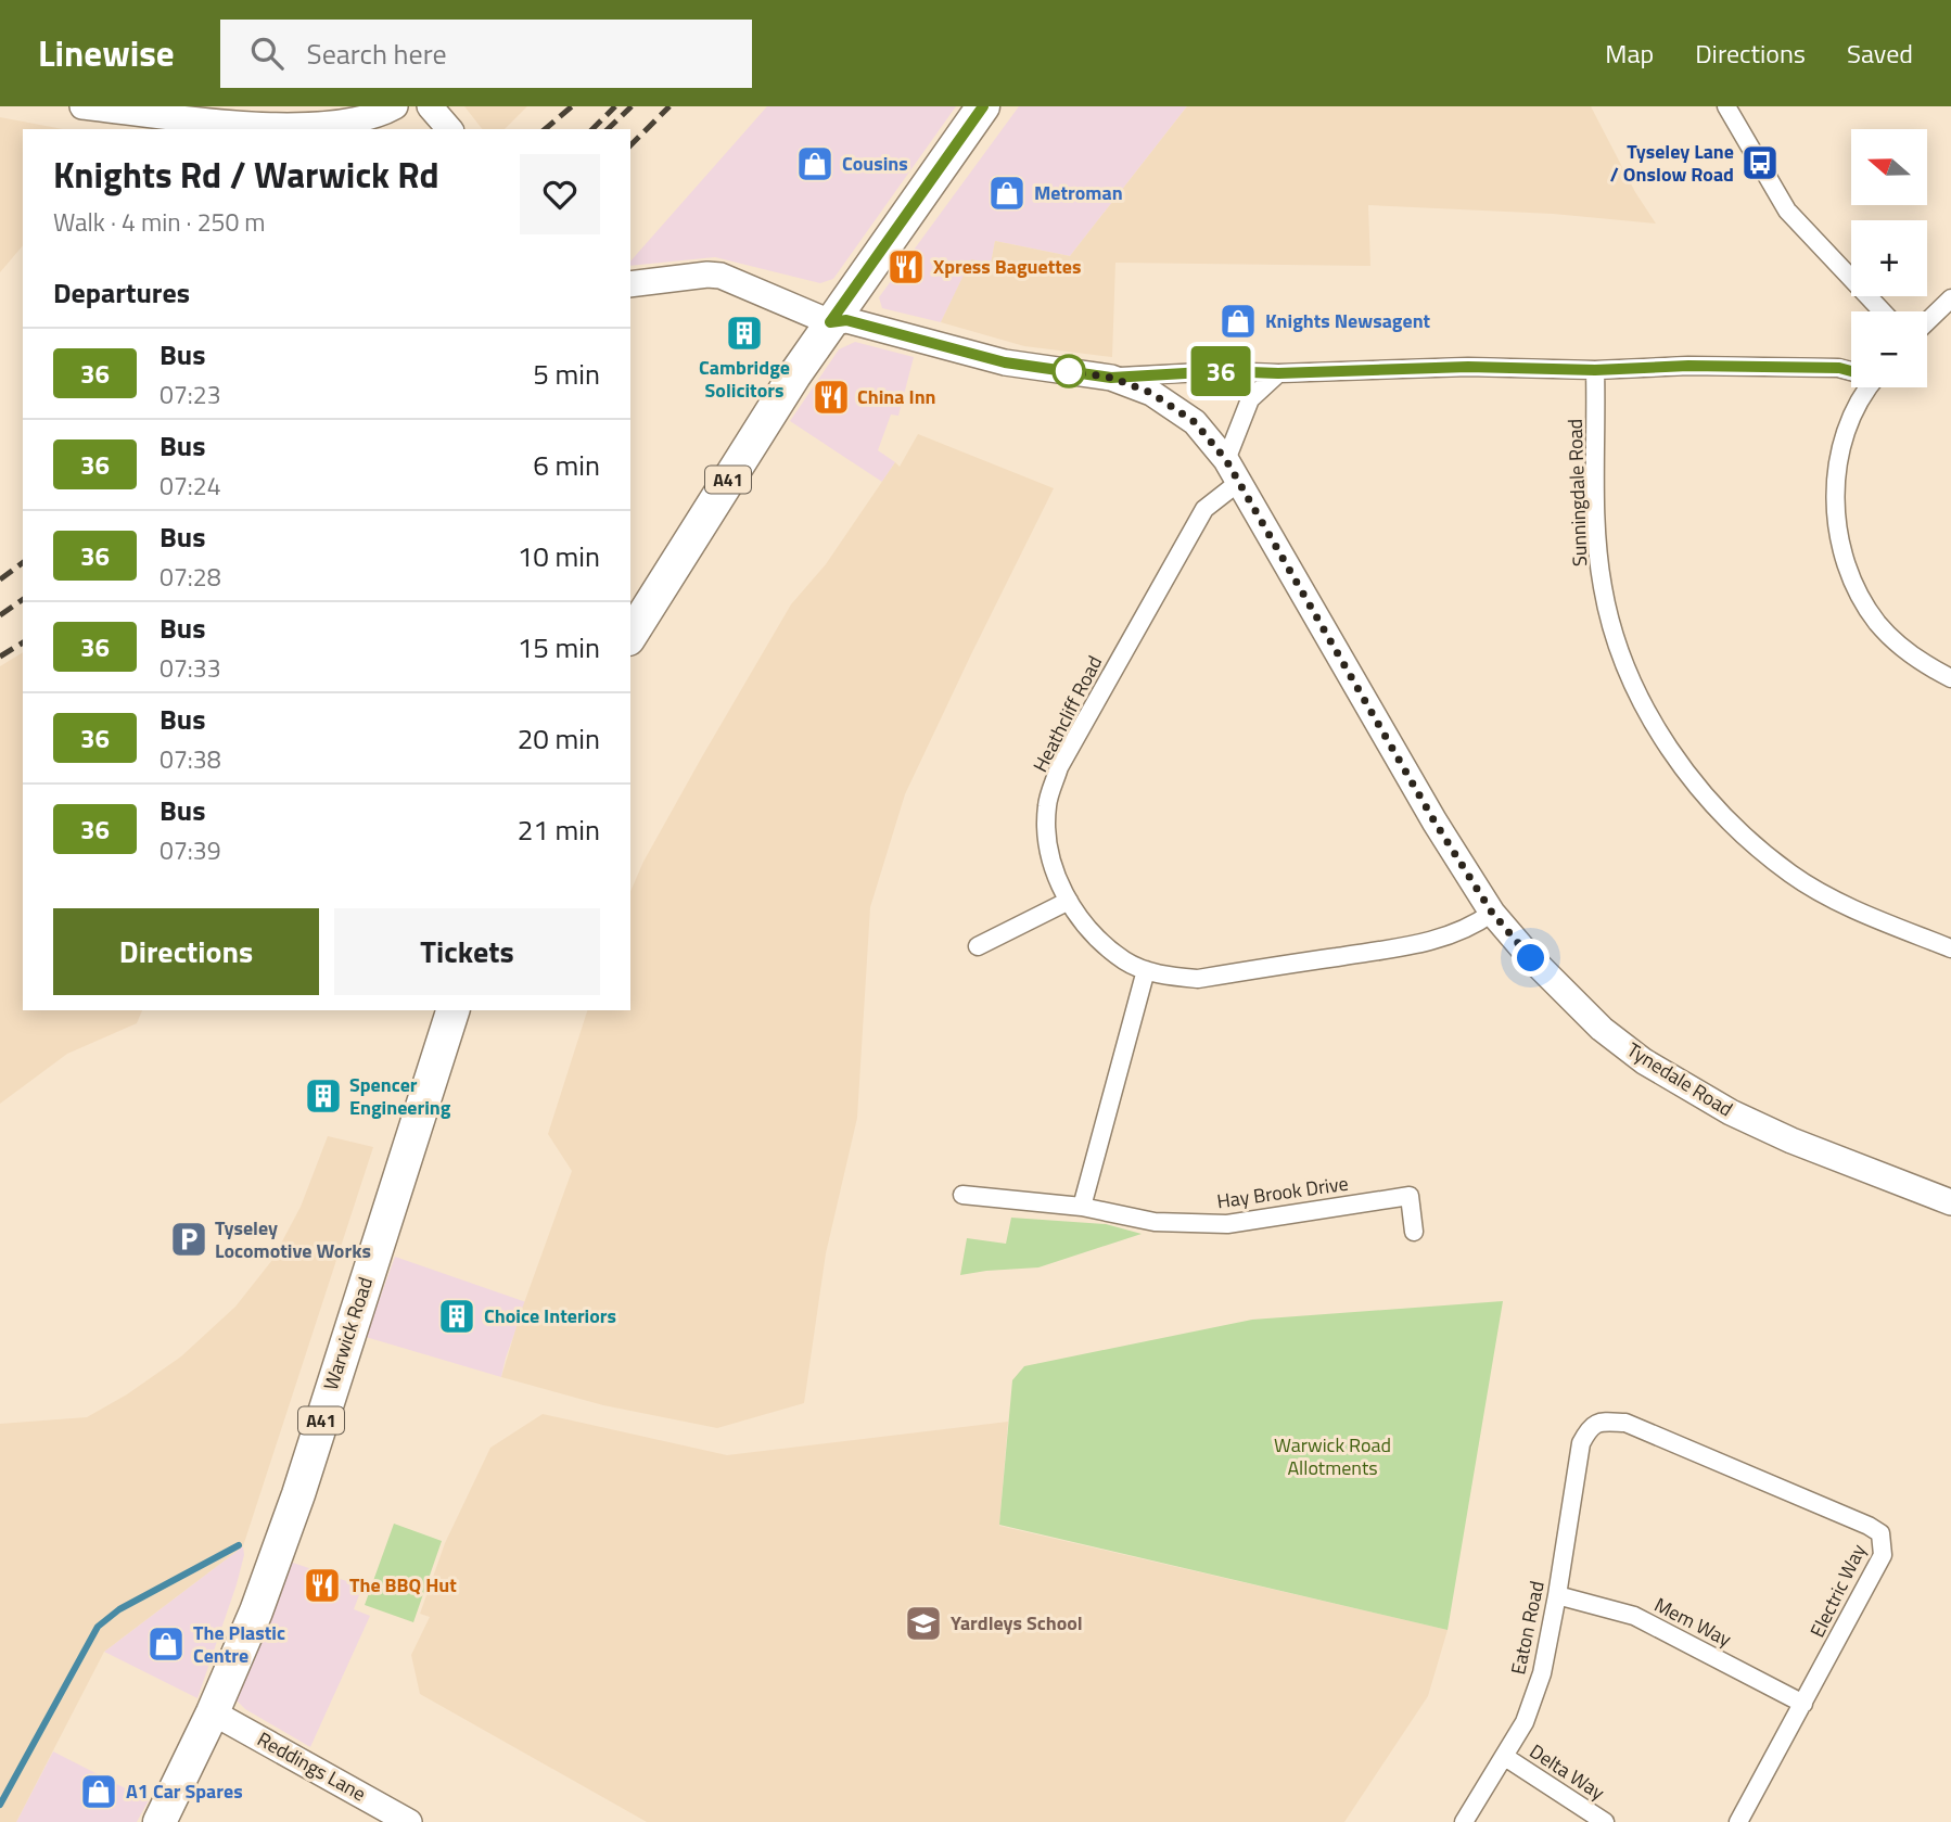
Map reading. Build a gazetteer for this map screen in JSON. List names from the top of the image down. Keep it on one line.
{"streets":{"highway":["A41","Warwick Road"],"street":["Sunningdale Road","Heathcliff Road","Tynedale Road","Hay Brook Drive","Electric Way","Mem Way","Eaton Road","Reddings Lane","Delta Way"]},"crossings":[["A41","Tynedale Road"],["Heathcliff Road","Tynedale Road"],["Warwick Road","Reddings Lane"],["Electric Way","Mem Way"],["Electric Way","Eaton Road"],["Mem Way","Eaton Road"],["Eaton Road","Delta Way"]],"parks":["Warwick Road Allotments"],"places":{"bus stop":["Tyseley Lane / Onslow Road"],"shop":["Cousins","Metroman","Knights Newsagent","The Plastic Centre","A1 Car Spares"],"restaurant":["Xpress Baguettes","China Inn","The BBQ Hut"],"building":["Cambridge Solicitors","Spencer Engineering","Choice Interiors"],"parking":["Tyseley Locomotive Works"],"school or university":["Yardleys School"]},"lines":["bus line 36"],"north":"left","page":{"header":"Linewise","search":"Search here","nav":["Map","Directions","Saved"],"on_map":"36","map_buttons":["+","−"],"heading":[["Knights Rd / Warwick Rd","Walk · 4 min · 250 m"],"Departures"],"list":[{"mark":"36","name":"Bus","note":"07:23","value":"5 min"},{"mark":"36","name":"Bus","note":"07:24","value":"6 min"},{"mark":"36","name":"Bus","note":"07:28","value":"10 min"},{"mark":"36","name":"Bus","note":"07:33","value":"15 min"},{"mark":"36","name":"Bus","note":"07:38","value":"20 min"},{"mark":"36","name":"Bus","note":"07:39","value":"21 min"}],"buttons":["Directions","Tickets"]}}
